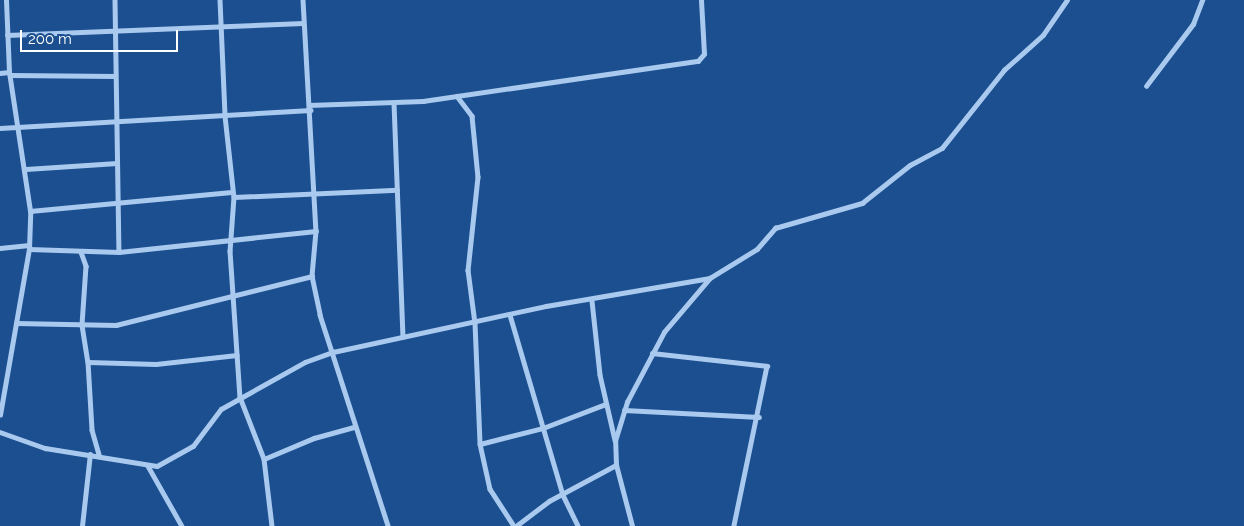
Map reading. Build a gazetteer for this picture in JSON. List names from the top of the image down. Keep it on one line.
{"scale_bar":"200 m"}
